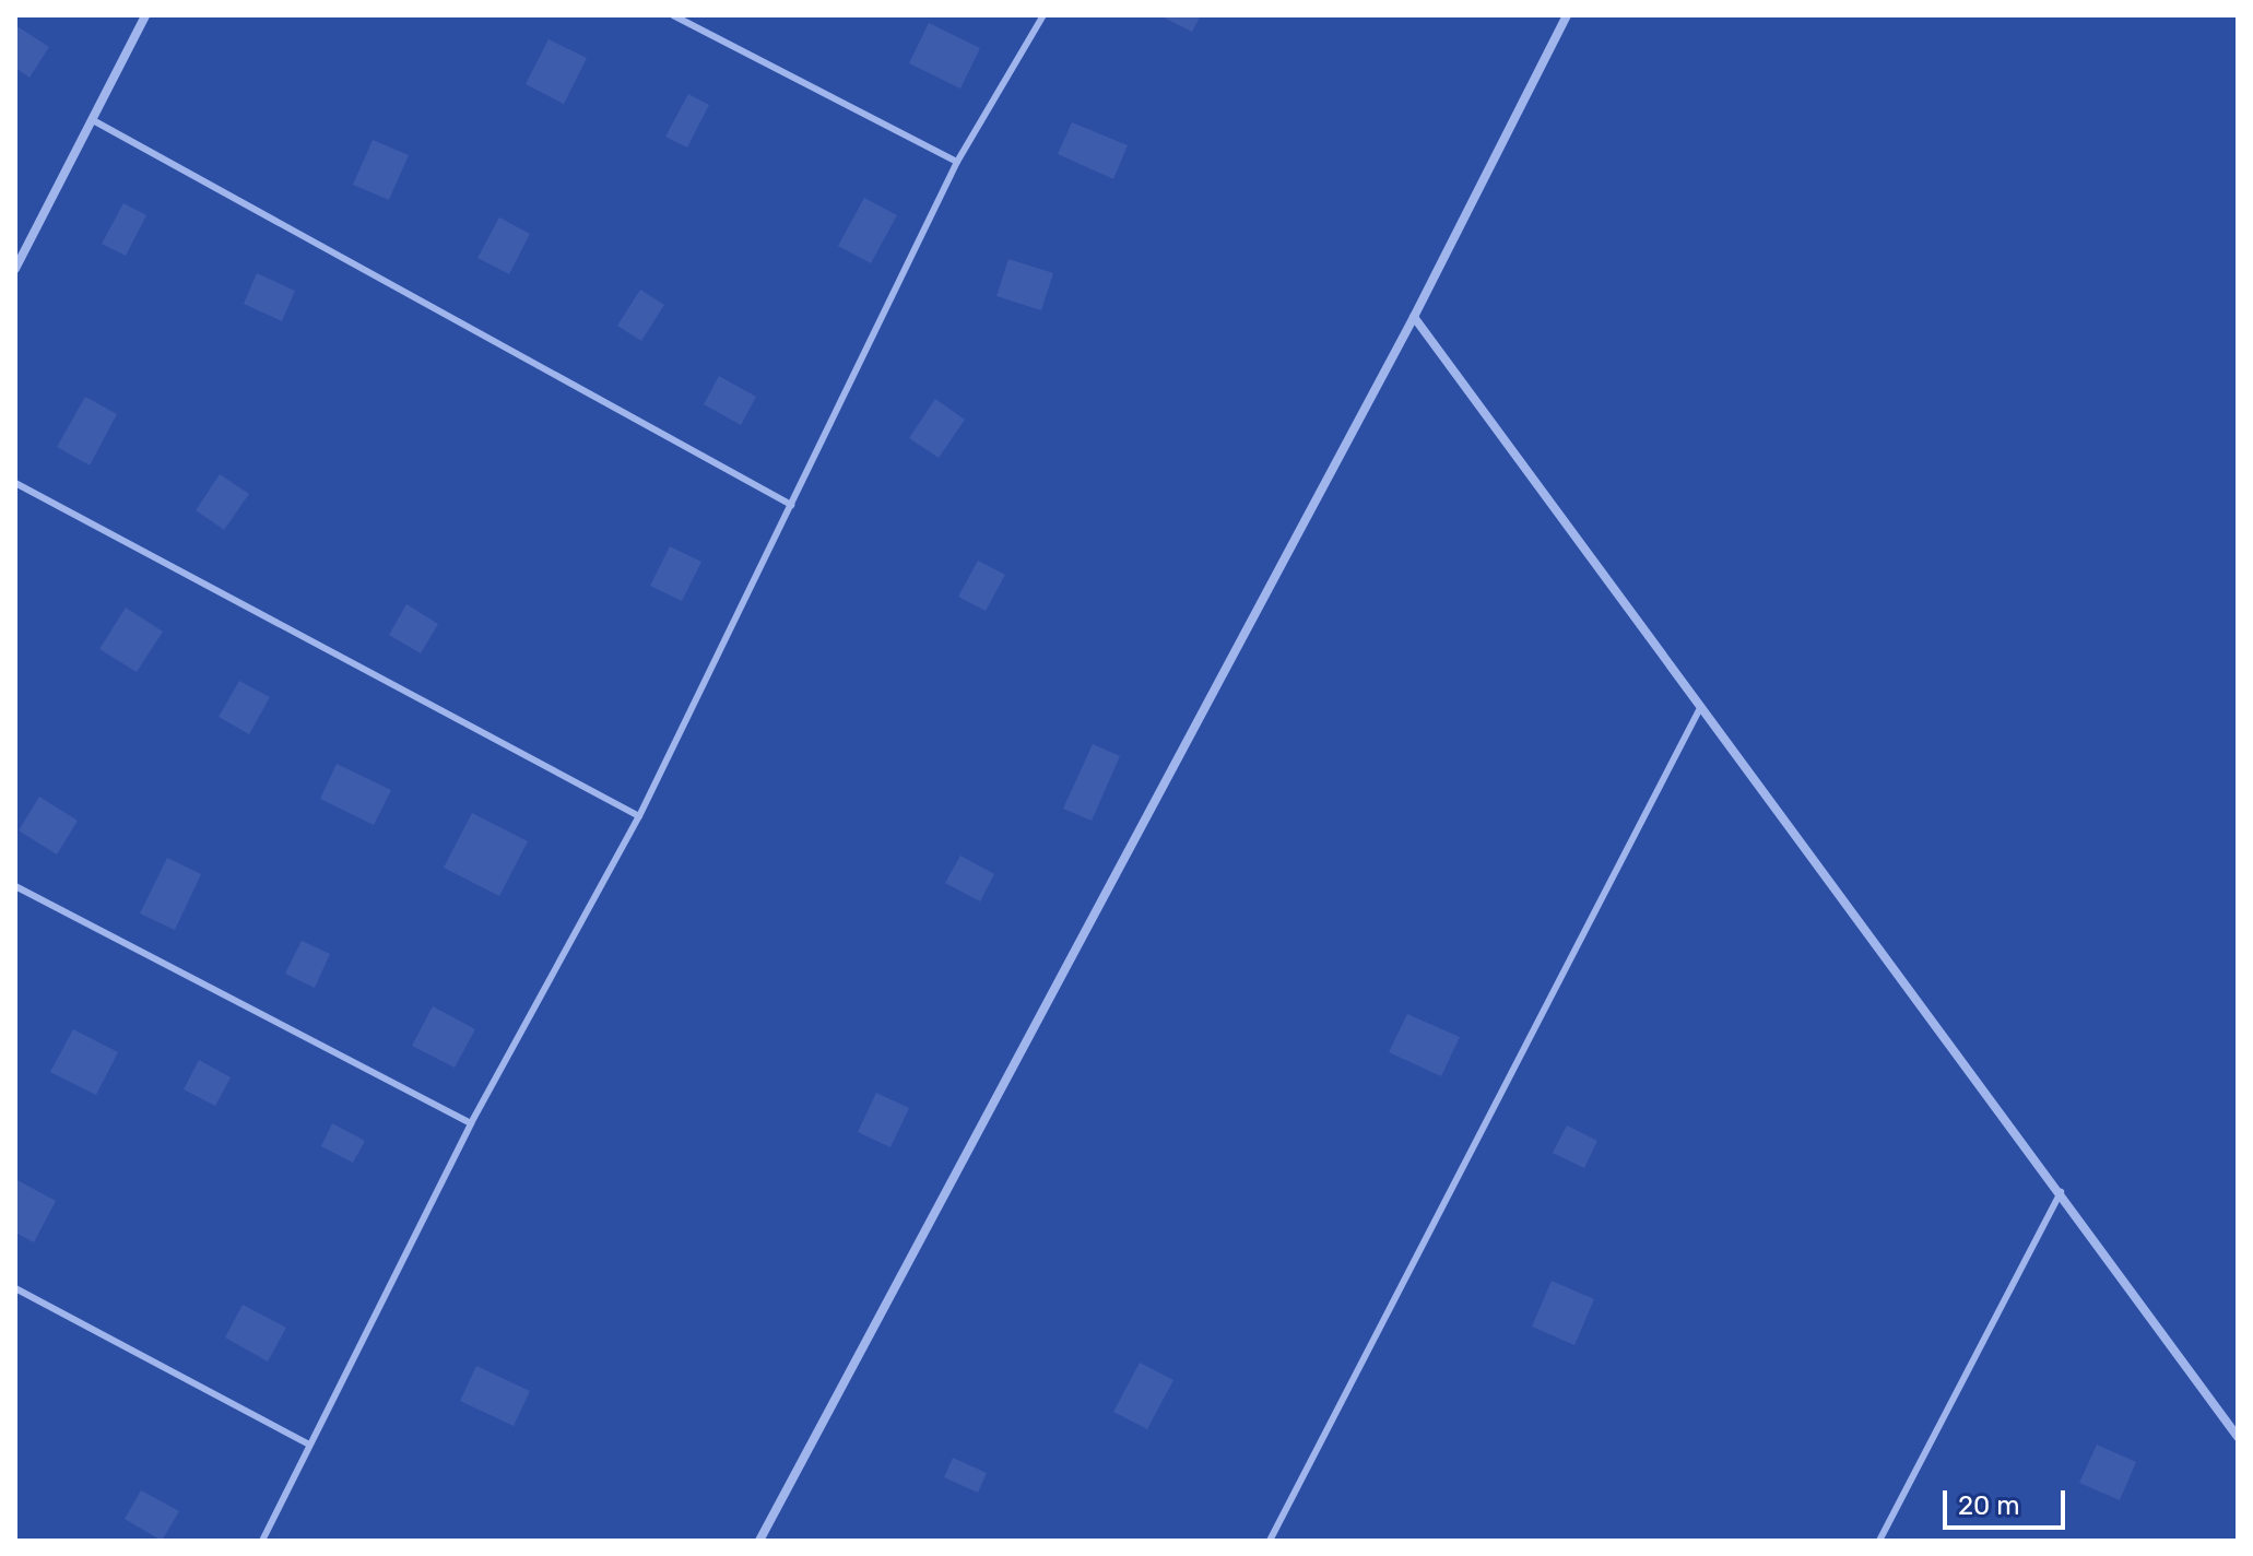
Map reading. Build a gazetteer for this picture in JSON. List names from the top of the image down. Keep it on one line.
{"scale_bar":"20 m"}
